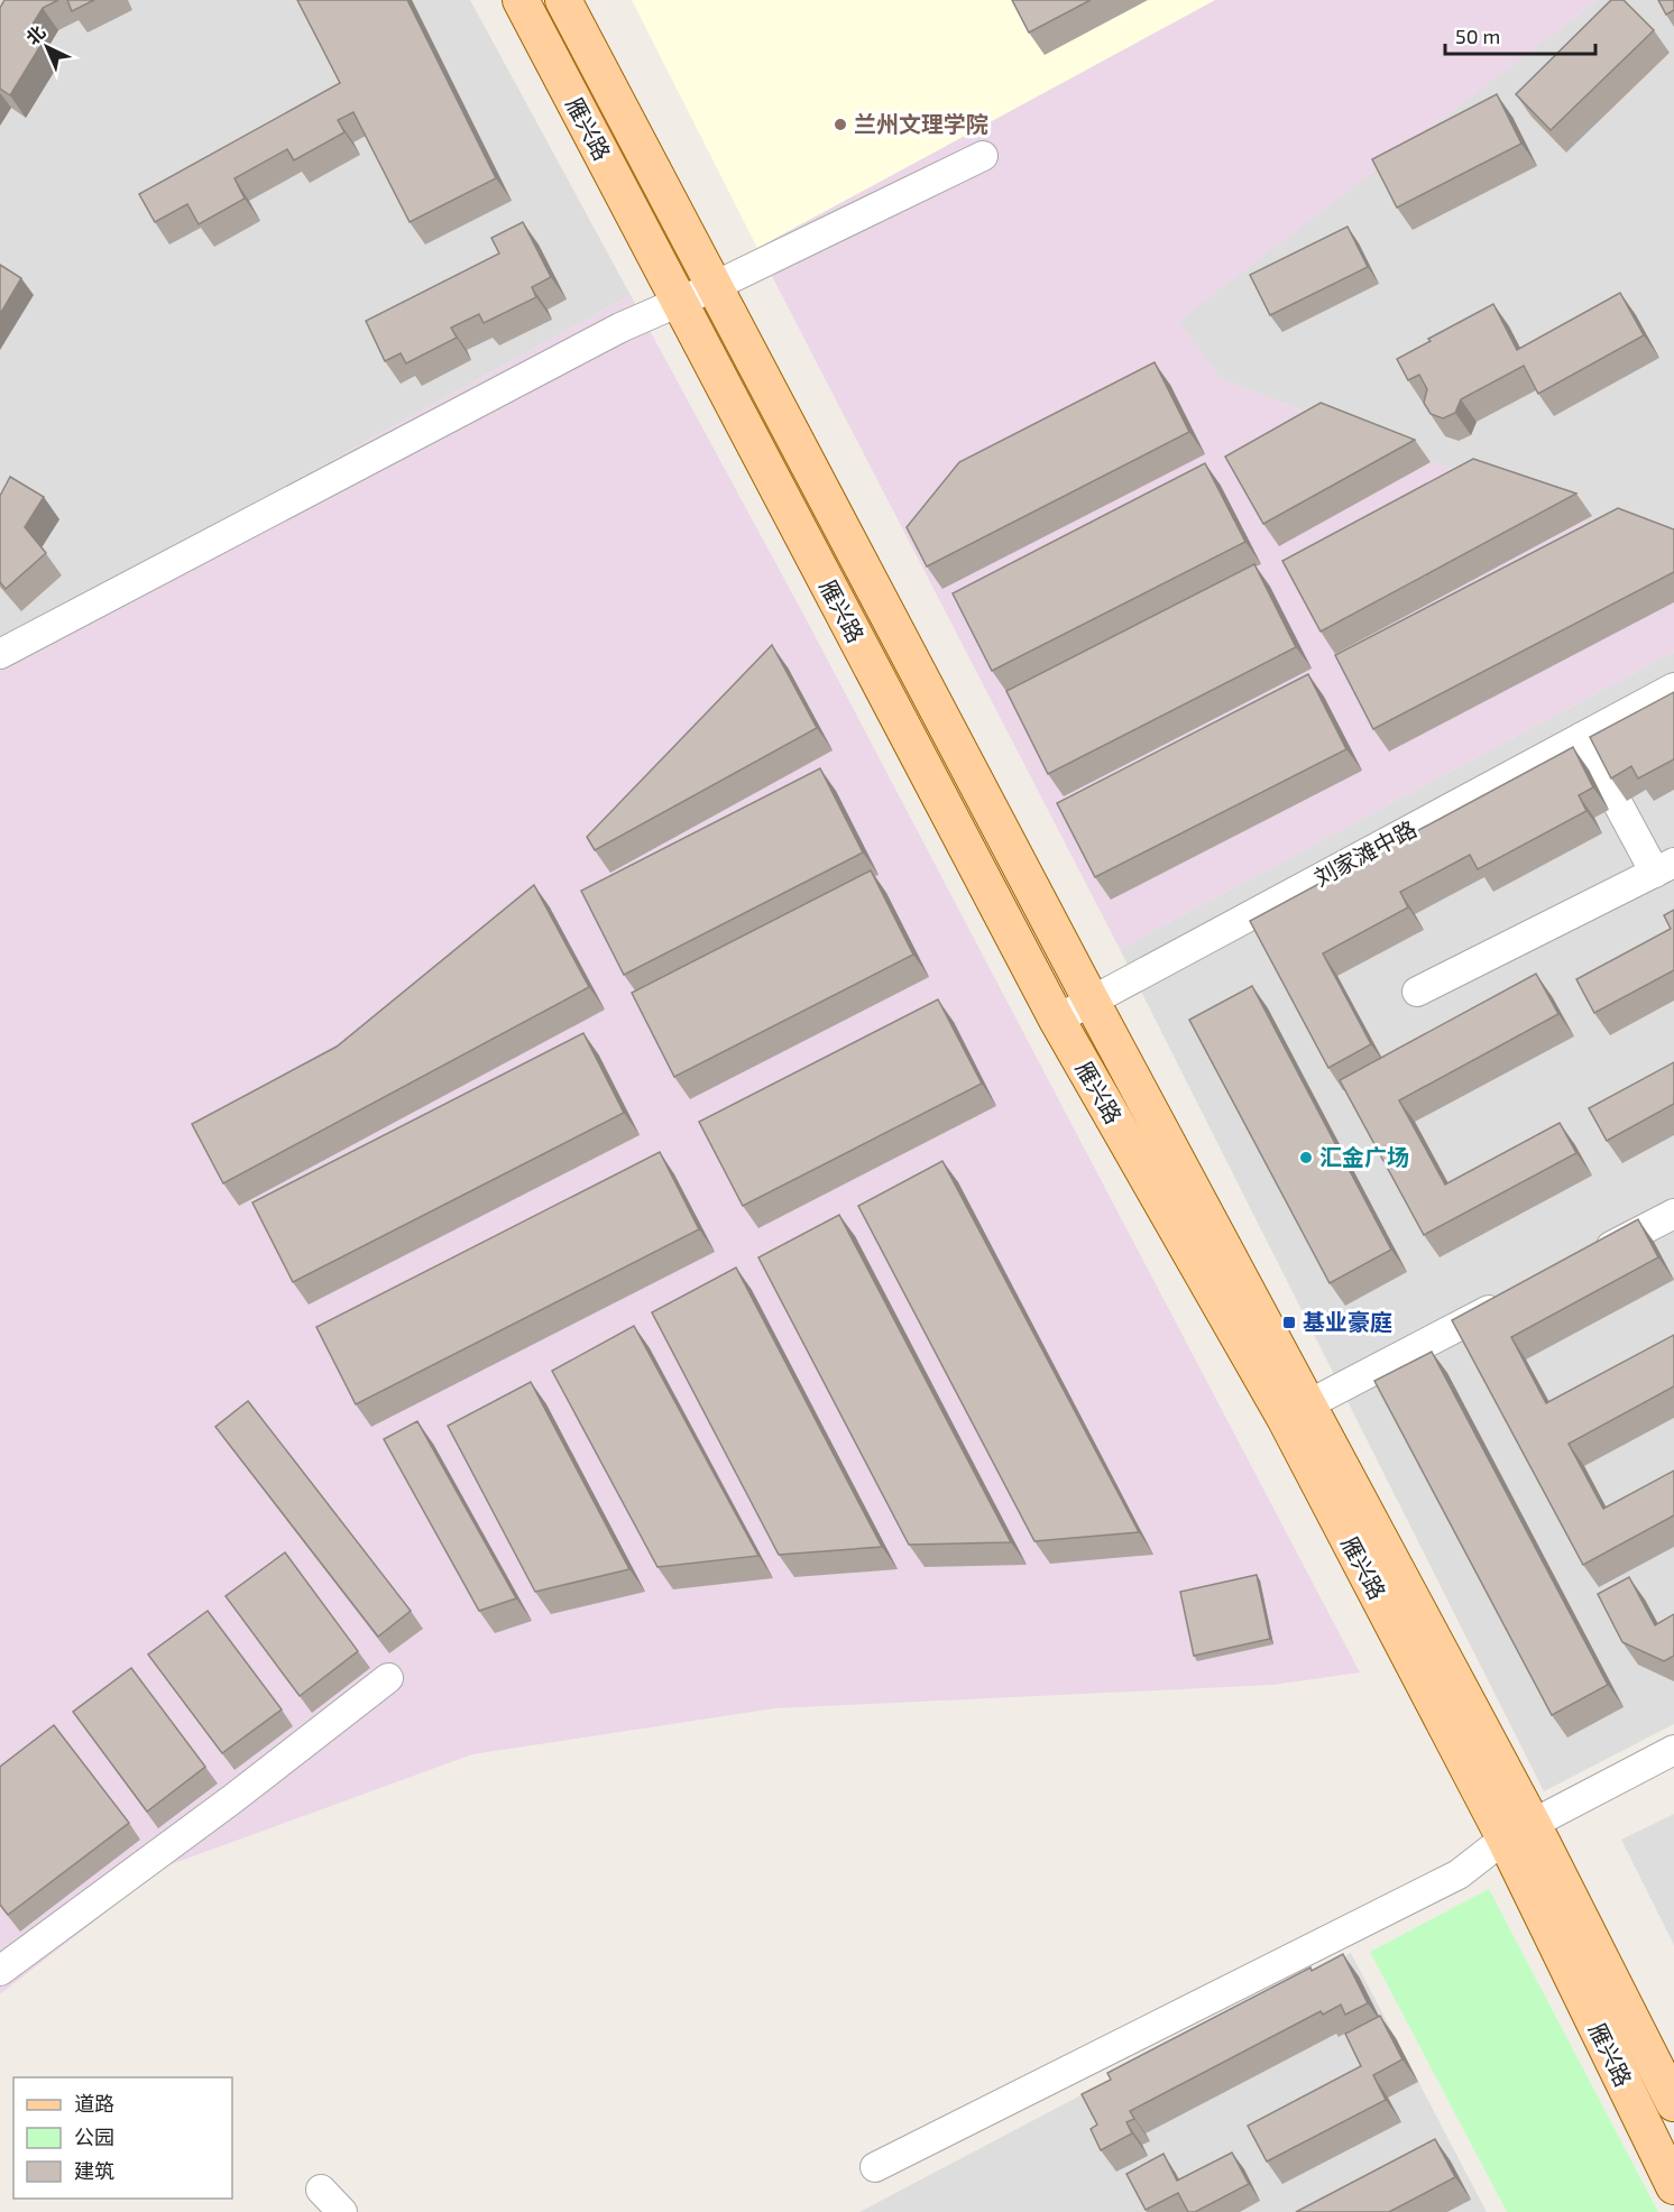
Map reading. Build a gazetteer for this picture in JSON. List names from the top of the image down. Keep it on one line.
{"streets":{"main road":["雁兴路"],"street":["刘家滩中路"]},"crossings":[["雁兴路","刘家滩中路"]],"places":{"other":["兰州文理学院","汇金广场"],"transit":["基业豪庭"]},"legend":["道路","公园","建筑"],"scale_bar":"50 m","north":"top left"}
